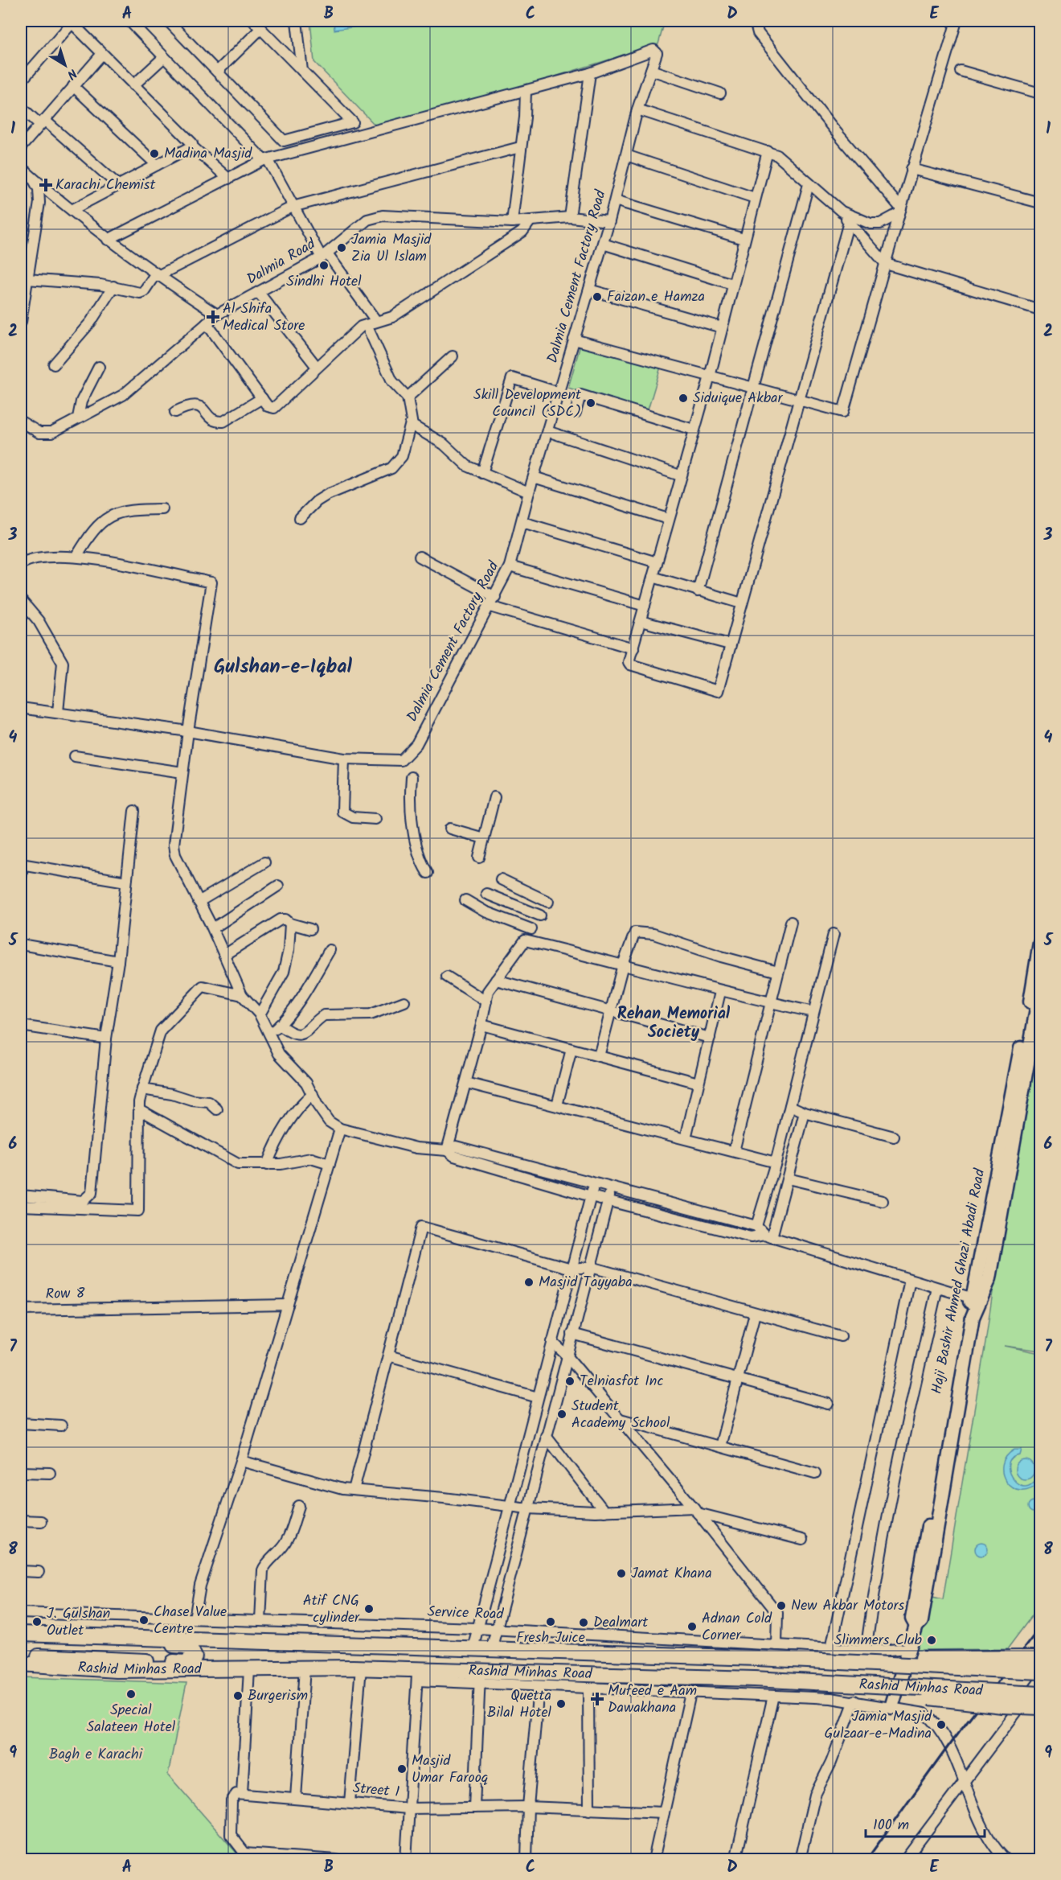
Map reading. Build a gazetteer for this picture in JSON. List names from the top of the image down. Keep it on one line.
{"streets":{"main road":["Rashid Minhas Road"],"street":["Dalmia Road","Dalmia Cement Factory Road","Haji Bashir Ahmed Ghazi Abadi Road","Row 8","Service Road","Street 1"]},"crossings":[["Dalmia Road","Dalmia Cement Factory Road"],["Haji Bashir Ahmed Ghazi Abadi Road","Service Road"]],"districts":["Gulshan-e-Iqbal","Rehan Memorial Society"],"parks":["Bagh e Karachi"],"places":{"other":["Madina Masjid","Jamia Masjid Zia Ul Islam","Sindhi Hotel","Faizan e Hamza","Siduique Akbar","Skill Development Council (SDC)","Masjid Tayyaba","Telniasfot Inc","Student Academy School","Jamat Khana","New Akbar Motors","Atif CNG cylinder","Chase Value Centre","J. Gulshan Outlet","Fresh Juice","Dealmart","Adnan Cold Corner","Slimmers Club","Special Salateen Hotel","Burgerism","Quetta Bilal Hotel","Jamia Masjid Gulzaar-e-Madina","Masjid Umar Farooq"],"health":["Karachi Chemist","Al Shifa Medical Store","Mufeed e Aam Dawakhana"]},"scale_bar":"100 m","north":"bottom right","grid":{"columns":["A","B","C","D","E"],"rows":["1","2","3","4","5","6","7","8","9"]}}
